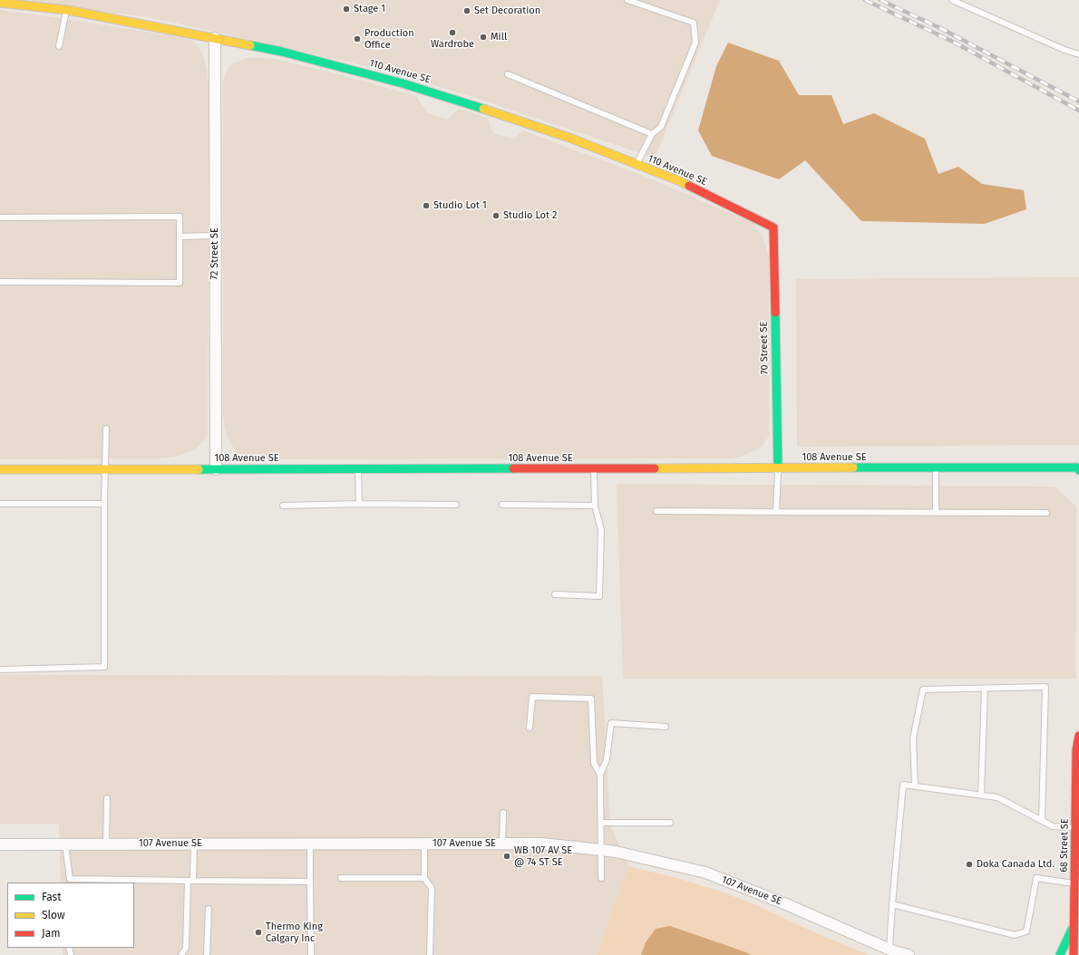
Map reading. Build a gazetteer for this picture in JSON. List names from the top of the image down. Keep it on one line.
{"streets":{"street":["110 Avenue SE","72 Street SE","70 Street SE","108 Avenue SE","107 Avenue SE","68 Street SE"]},"crossings":[["110 Avenue SE","72 Street SE"],["110 Avenue SE","70 Street SE"],["72 Street SE","108 Avenue SE"],["70 Street SE","108 Avenue SE"]],"places":["Stage 1","Set Decoration","Wardrobe","Mill","Production Office","Studio Lot 1","Studio Lot 2","WB 107 AV SE @ 74 ST SE","Doka Canada Ltd.","Thermo King Calgary Inc"],"legend":["Fast","Slow","Jam"]}
